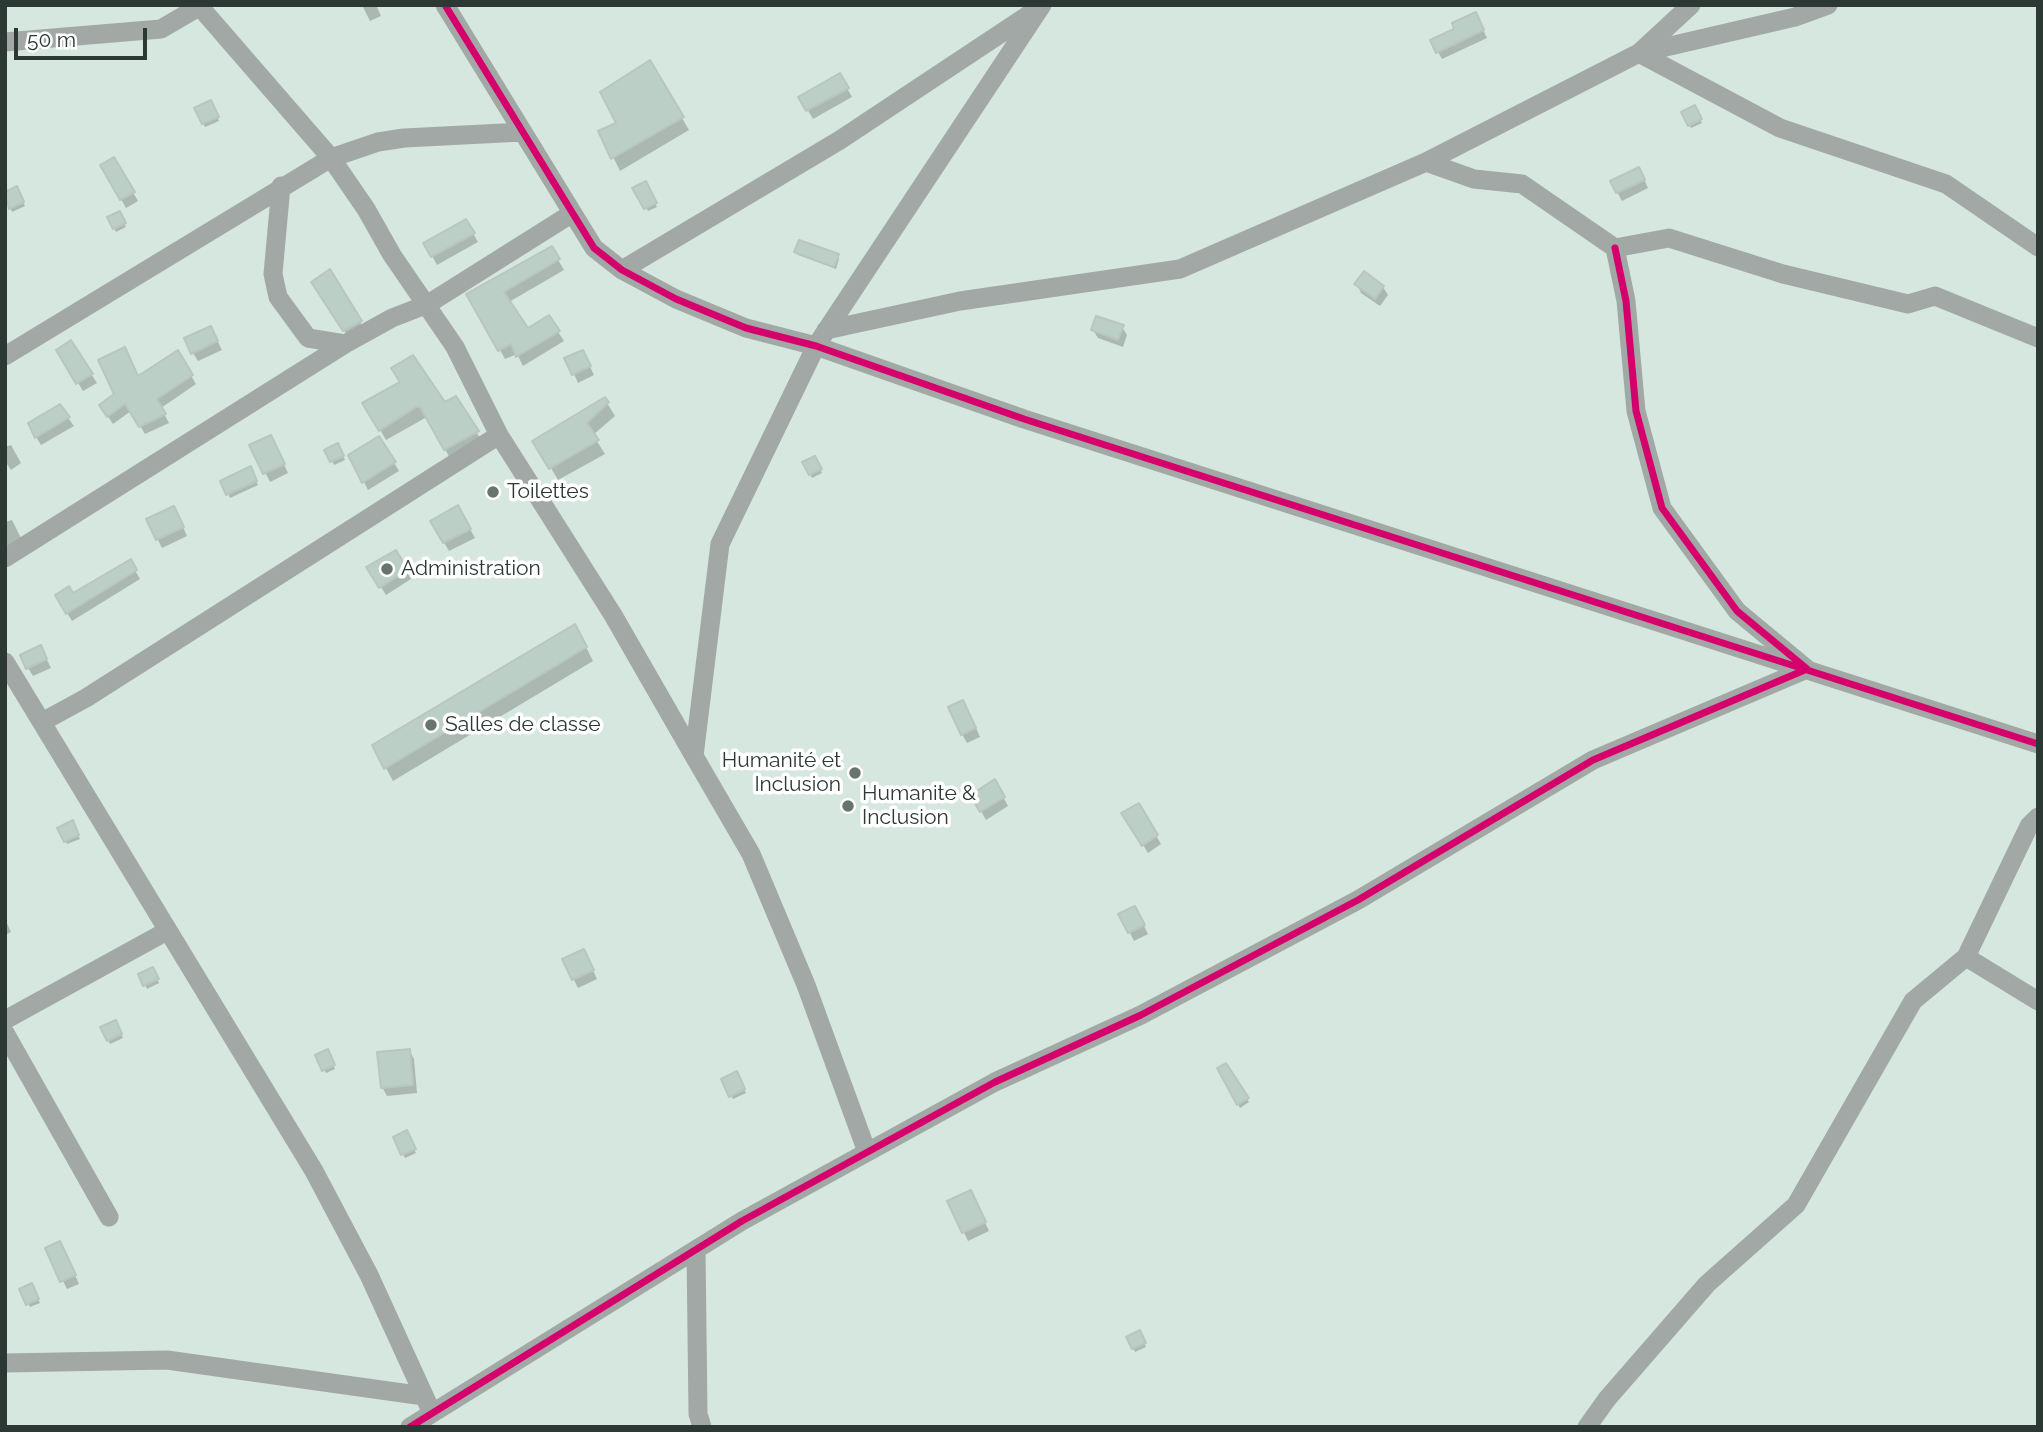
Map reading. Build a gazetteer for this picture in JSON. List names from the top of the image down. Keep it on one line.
{"places":["Toilettes","Administration","Salles de classe","Humanité et Inclusion","Humanite & Inclusion"],"scale_bar":"50 m"}
